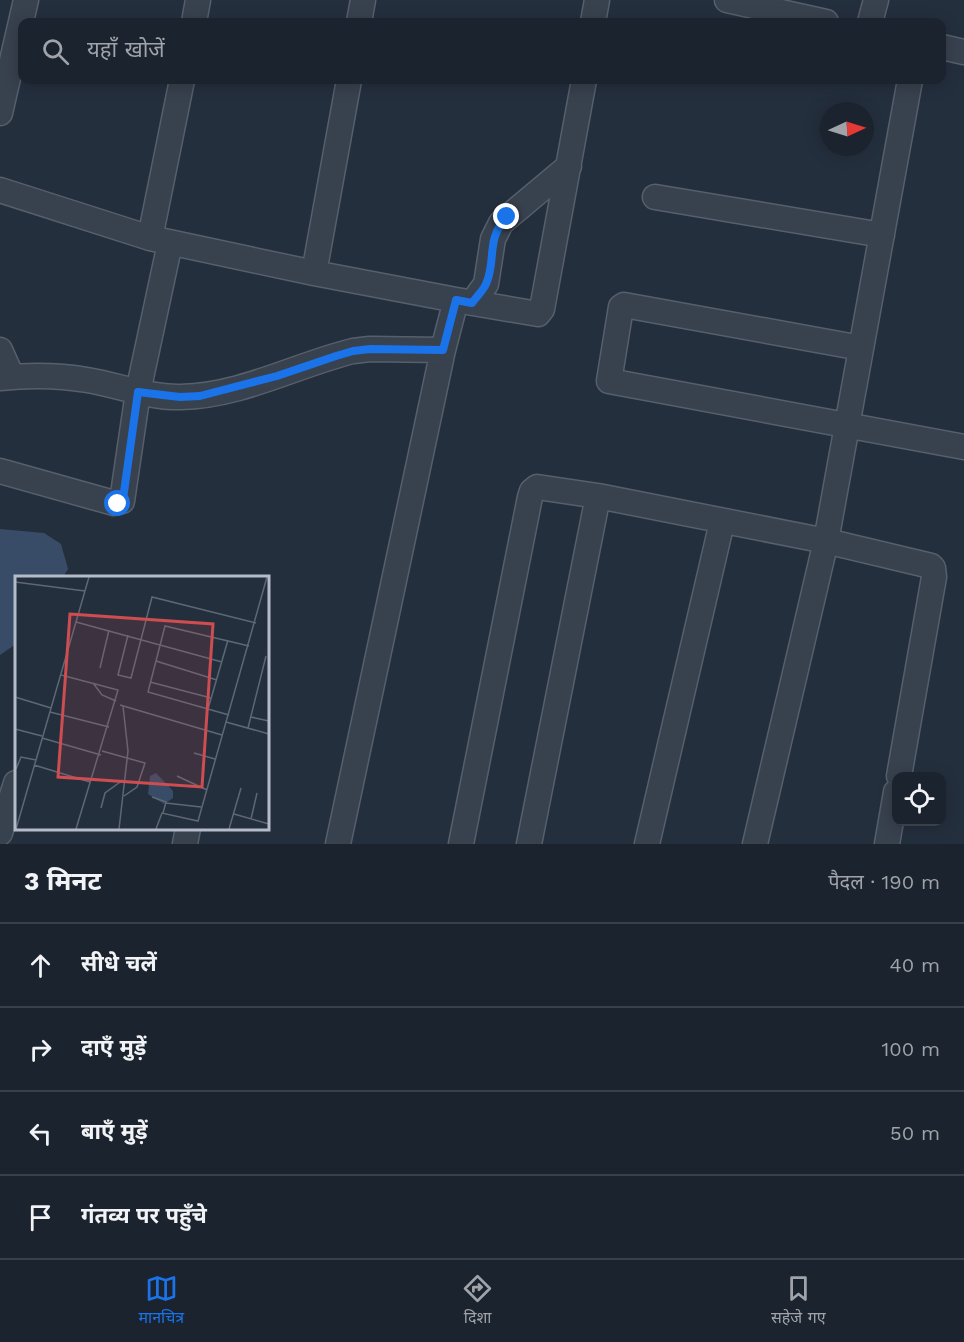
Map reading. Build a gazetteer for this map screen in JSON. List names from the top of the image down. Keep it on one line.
{"north":"right","page":{"search":"यहाँ खोजें","heading":["3 मिनट","पैदल · 190 m"],"list":[["सीधे चलें","40 m"],["दाएँ मुड़ें","100 m"],["बाएँ मुड़ें","50 m"],"गंतव्य पर पहुँचे"],"nav":["मानचित्र","दिशा","सहेजे गए"]}}
